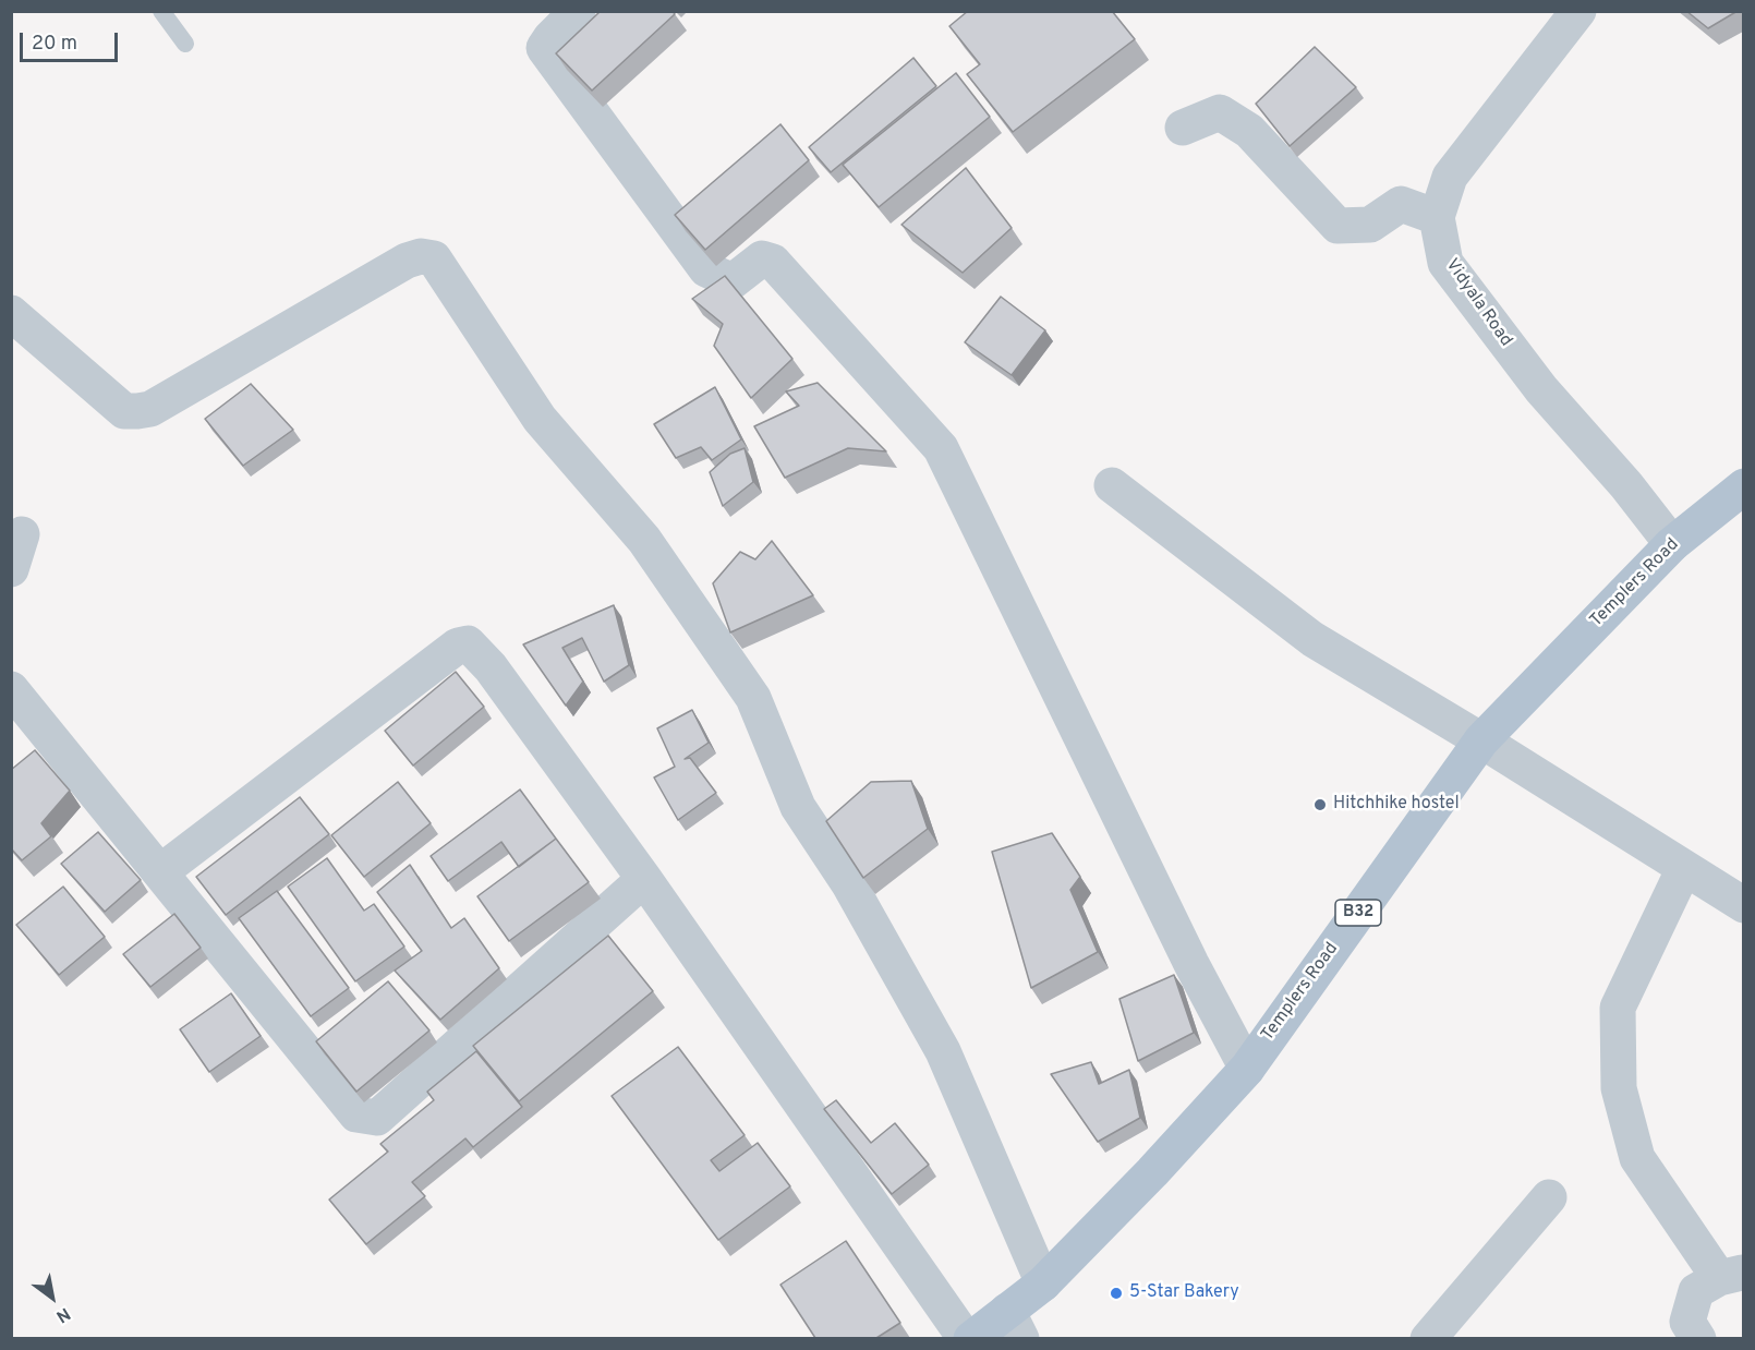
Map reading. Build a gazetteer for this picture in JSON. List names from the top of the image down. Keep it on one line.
{"streets":{"main road":["Templers Road","B32"],"street":["Vidyala Road"]},"crossings":[["Vidyala Road","Templers Road"]],"places":["Hitchhike hostel","5-Star Bakery"],"scale_bar":"20 m","north":"bottom right"}
